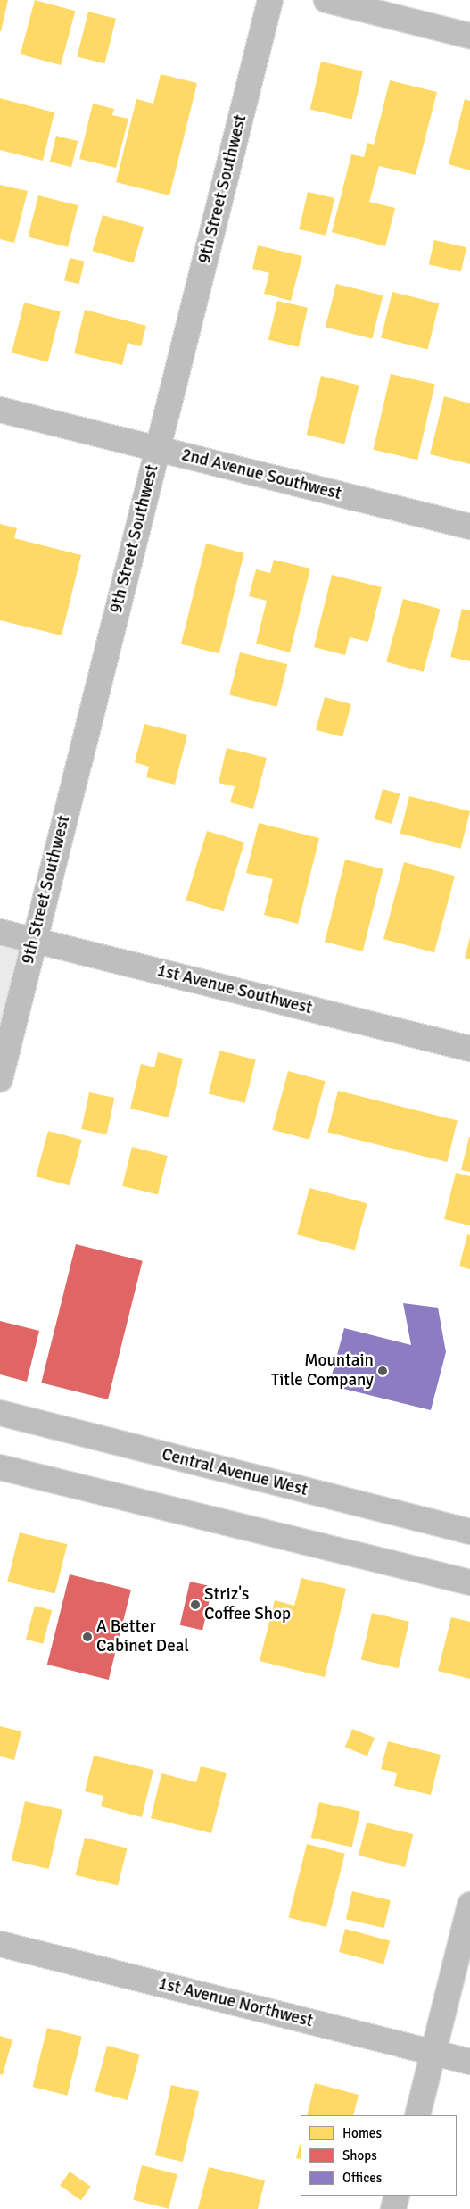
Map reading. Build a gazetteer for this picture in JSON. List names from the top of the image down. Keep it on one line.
{"streets":{"highway":["Central Avenue West"],"street":["9th Street Southwest","2nd Avenue Southwest","1st Avenue Southwest","1st Avenue Northwest"]},"crossings":[["9th Street Southwest","2nd Avenue Southwest"],["9th Street Southwest","1st Avenue Southwest"]],"places":["Mountain Title Company","Striz's Coffee Shop","A Better Cabinet Deal"],"legend":["Homes","Shops","Offices"]}
